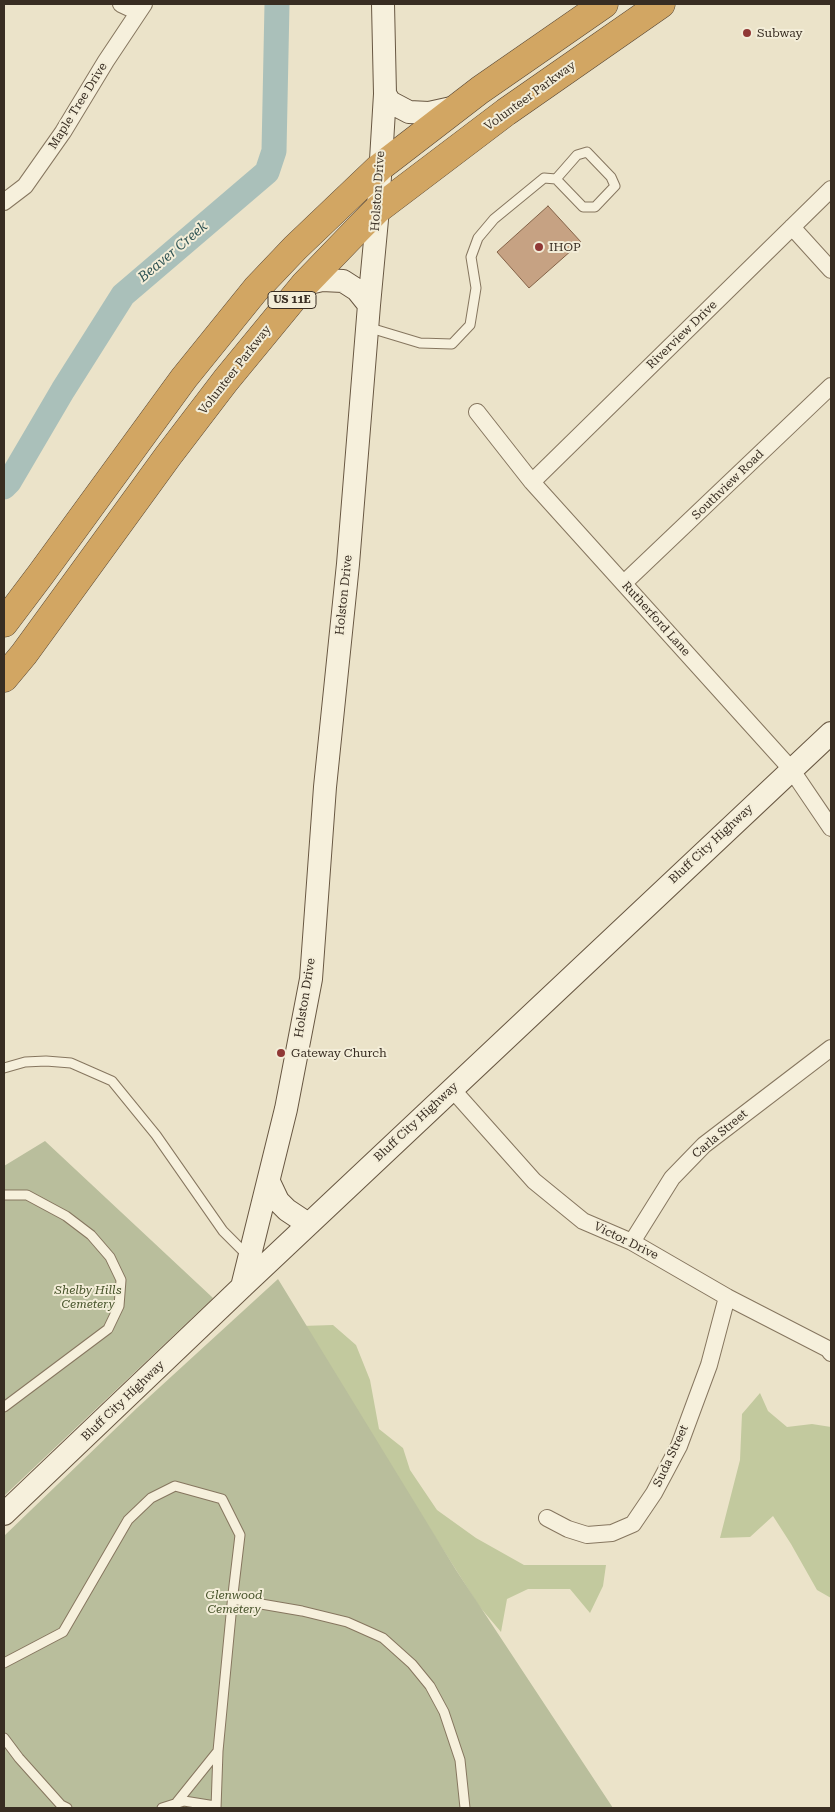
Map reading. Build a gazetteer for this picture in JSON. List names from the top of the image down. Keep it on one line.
{"streets":{"highway":["Volunteer Parkway","US 11E"],"street":["Maple Tree Drive","Holston Drive","Riverview Drive","Southview Road","Rutherford Lane","Bluff City Highway","Carla Street","Victor Drive","Suda Street"]},"crossings":[["Volunteer Parkway","Holston Drive"],["Holston Drive","US 11E"],["Holston Drive","Bluff City Highway"],["Riverview Drive","Rutherford Lane"],["Southview Road","Rutherford Lane"],["Rutherford Lane","Bluff City Highway"],["Bluff City Highway","Victor Drive"],["Carla Street","Victor Drive"],["Victor Drive","Suda Street"]],"water":["Beaver Creek"],"parks":["Shelby Hills Cemetery","Glenwood Cemetery"],"places":["Subway","IHOP","Gateway Church"]}
